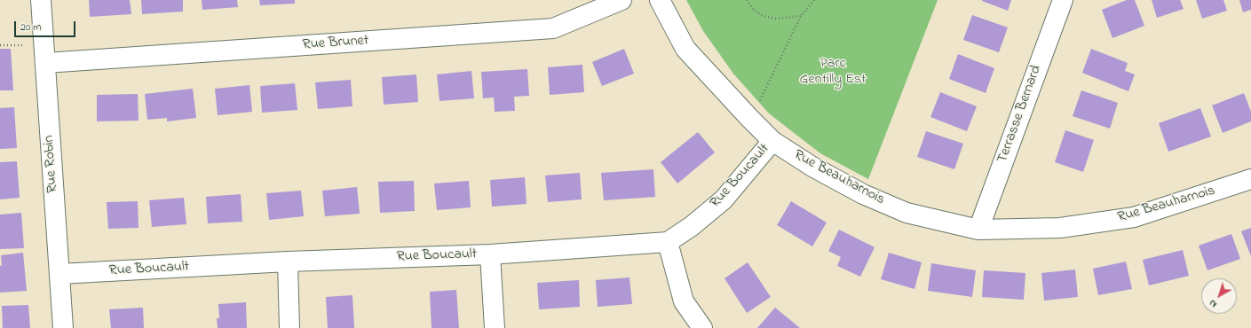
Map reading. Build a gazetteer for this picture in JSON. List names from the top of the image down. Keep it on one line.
{"streets":{"street":["Rue Brunet","Terrasse Bernard","Rue Robin","Rue Boucault","Rue Beauharnois"]},"crossings":[["Rue Brunet","Rue Robin"],["Terrasse Bernard","Rue Beauharnois"],["Rue Robin","Rue Boucault"],["Rue Boucault","Rue Beauharnois"]],"parks":["Parc Gentilly Est"],"scale_bar":"20 m","north":"bottom left"}
